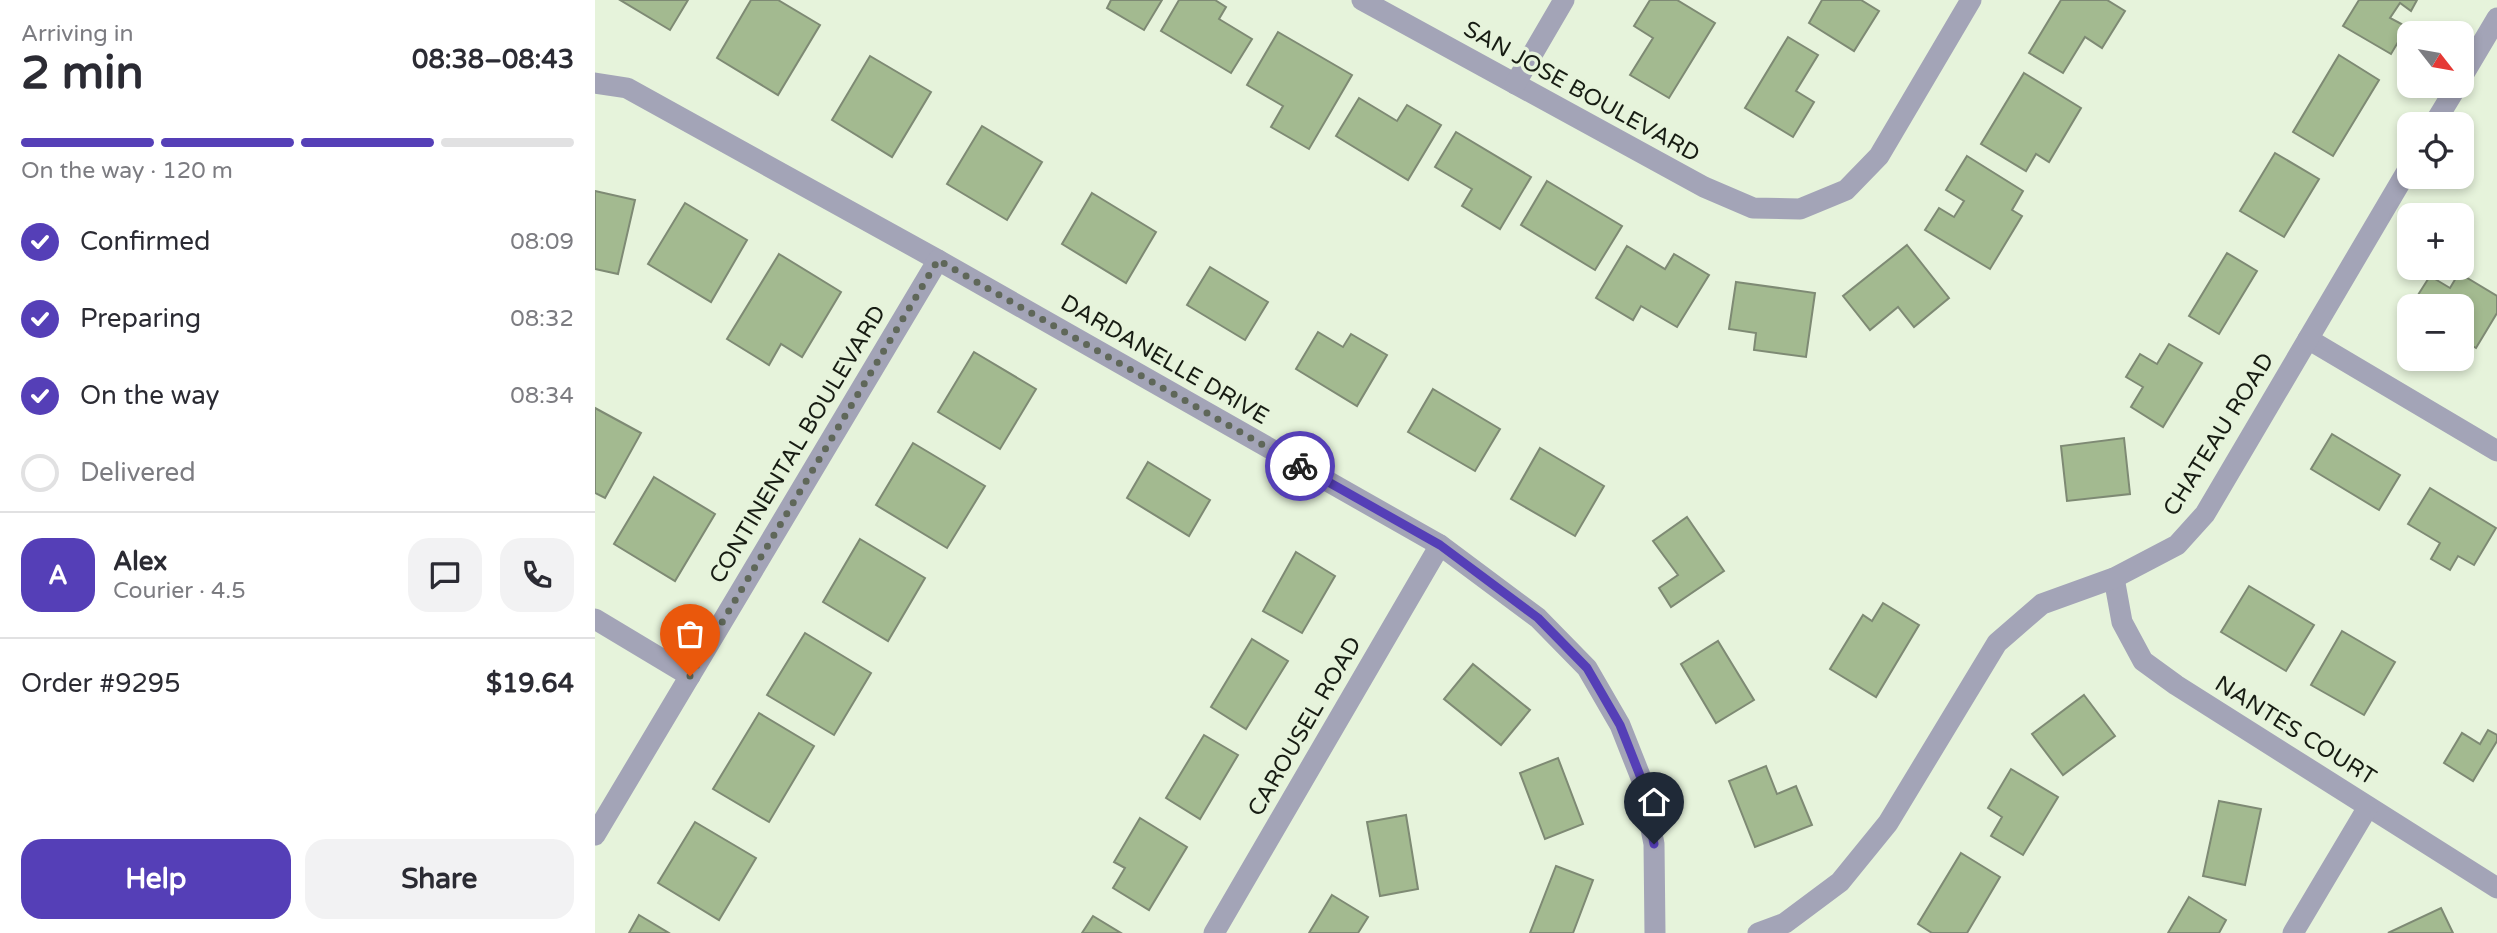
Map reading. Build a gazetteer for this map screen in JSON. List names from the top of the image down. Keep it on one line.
{"streets":{"street":["SAN JOSE BOULEVARD","DARDANELLE DRIVE","CHATEAU ROAD","CONTINENTAL BOULEVARD","CAROUSEL ROAD","NANTES COURT"]},"crossings":[["DARDANELLE DRIVE","CONTINENTAL BOULEVARD"],["DARDANELLE DRIVE","CAROUSEL ROAD"],["CHATEAU ROAD","NANTES COURT"]],"north":"bottom right","page":{"heading":["2 min","Arriving in","08:38–08:43"],"panel":["Alex","Courier · 4.5","Order #9295","$19.64"],"map_buttons":["+","−"],"bar":"On the way · 120 m","list":[["Confirmed","08:09"],["Preparing","08:32"],["On the way","08:34"],"Delivered"],"round":"A","buttons":["Help","Share"]}}
